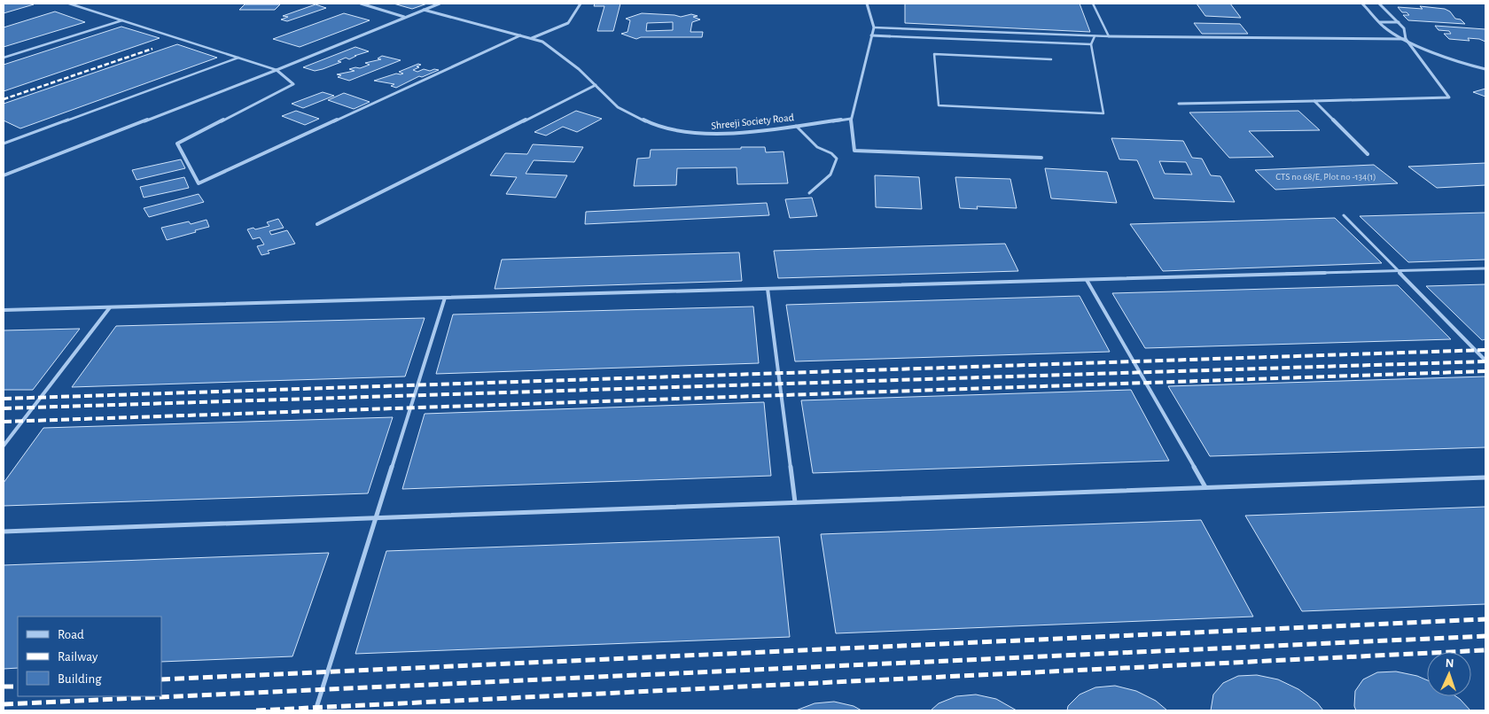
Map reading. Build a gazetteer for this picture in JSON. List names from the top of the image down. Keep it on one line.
{"streets":{"street":["Shreeji Society Road"]},"house_numbers":["CTS no 68/E, Plot no -134(1)"],"legend":["Road","Railway","Building"],"north":"top"}
